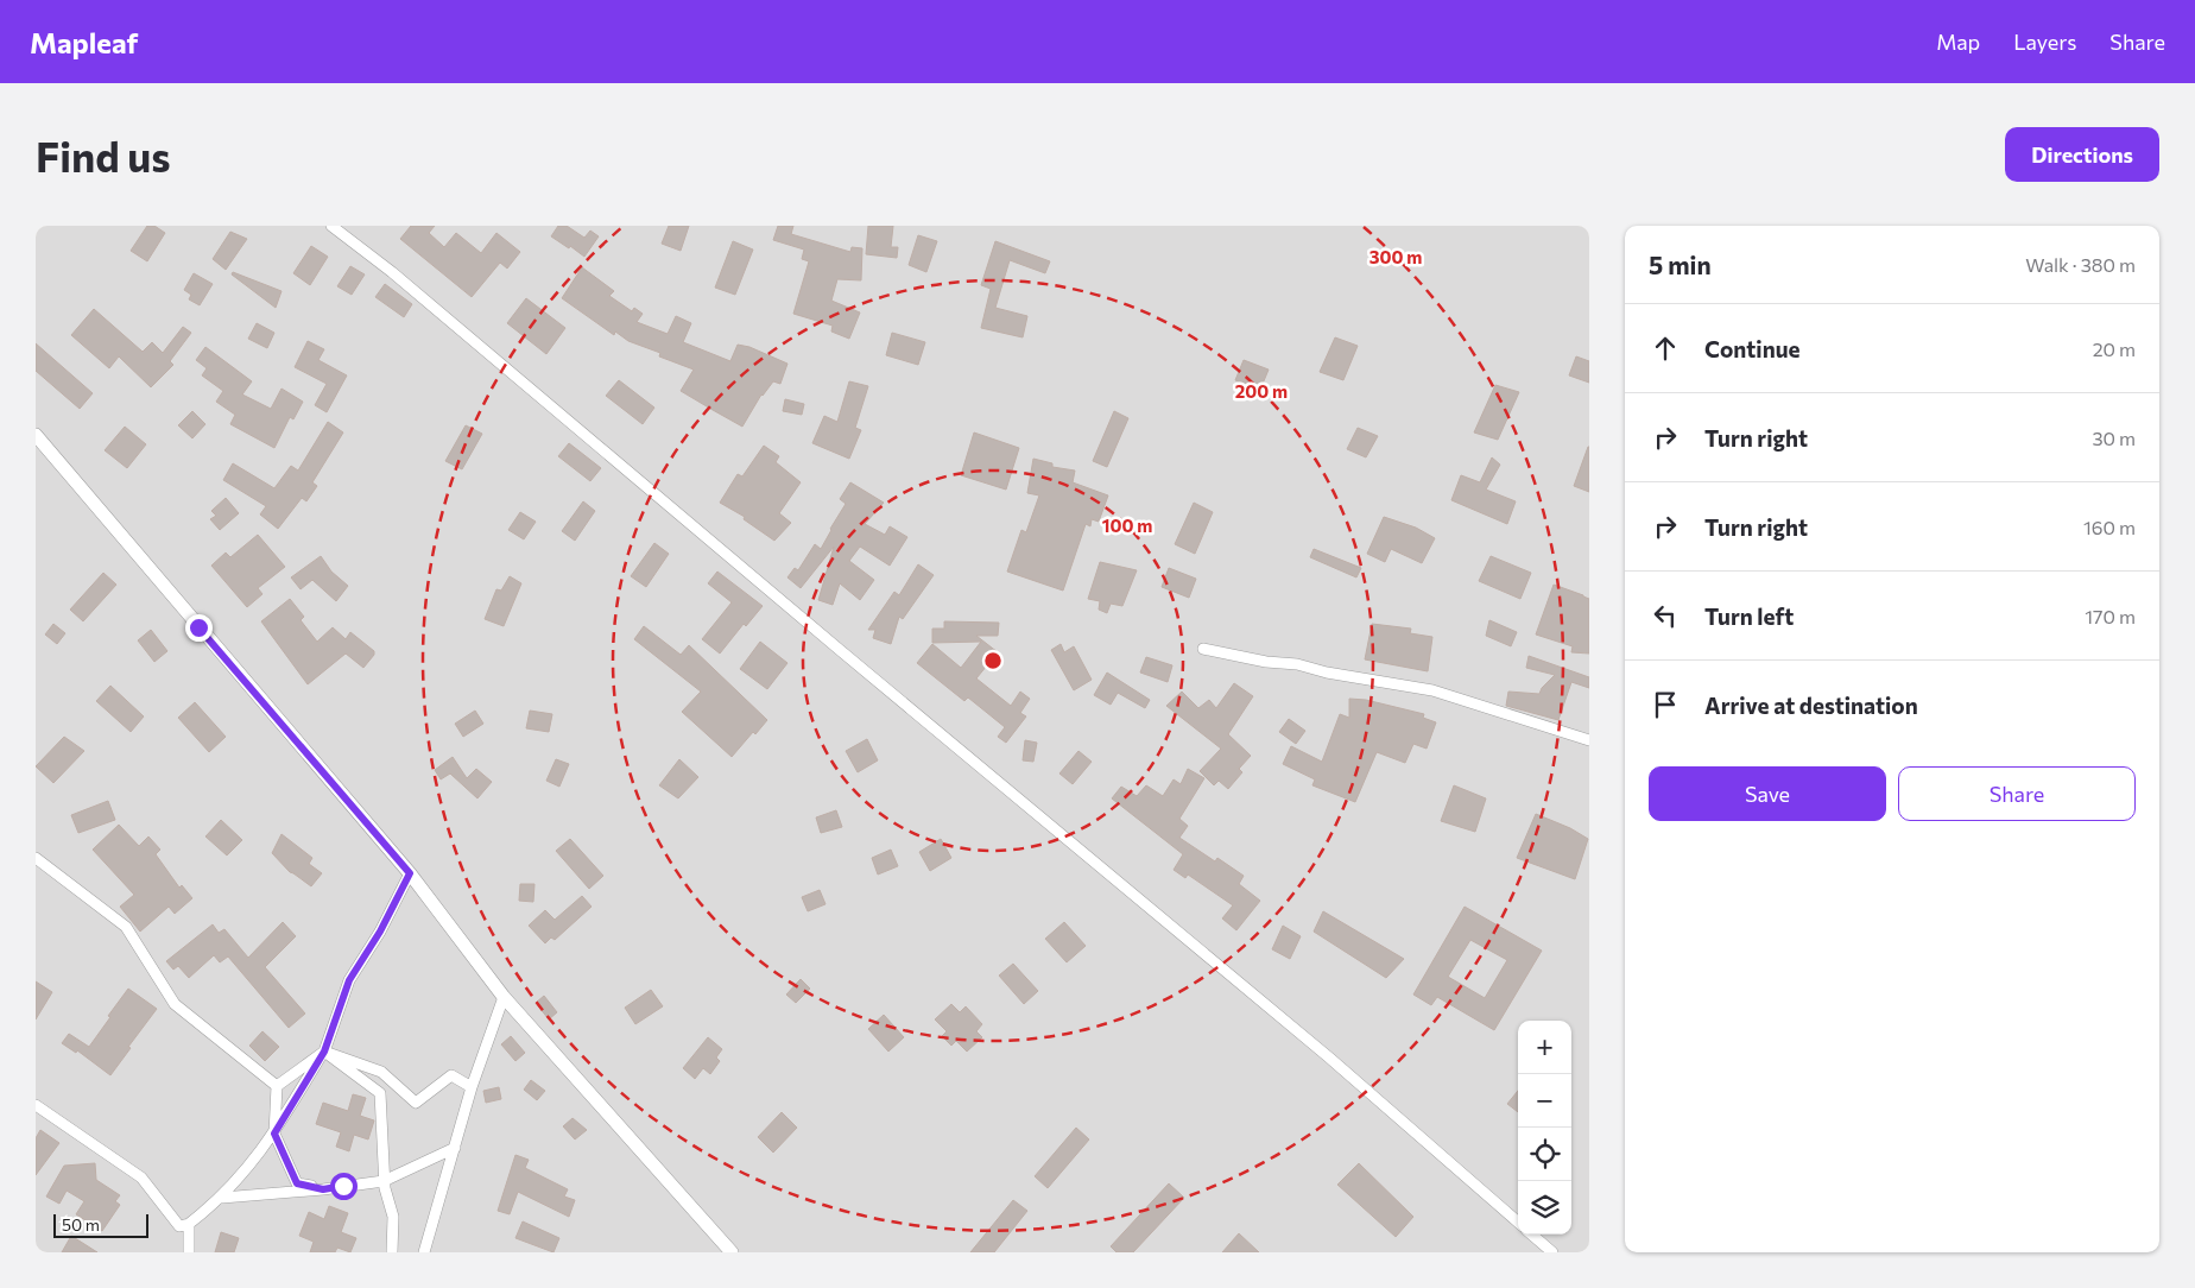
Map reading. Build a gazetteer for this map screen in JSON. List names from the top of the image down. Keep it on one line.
{"scale_bar":"50 m","page":{"header":"Mapleaf","nav":["Map","Layers","Share"],"buttons":["Directions",["Save","Share"]],"title":"Find us","heading":["5 min","Walk · 380 m"],"list":[["Continue","20 m"],["Turn right","30 m"],["Turn right","160 m"],["Turn left","170 m"],"Arrive at destination"],"map_buttons":["+","−"],"scale":"50 m"},"rings":["300 m","200 m","100 m"]}
